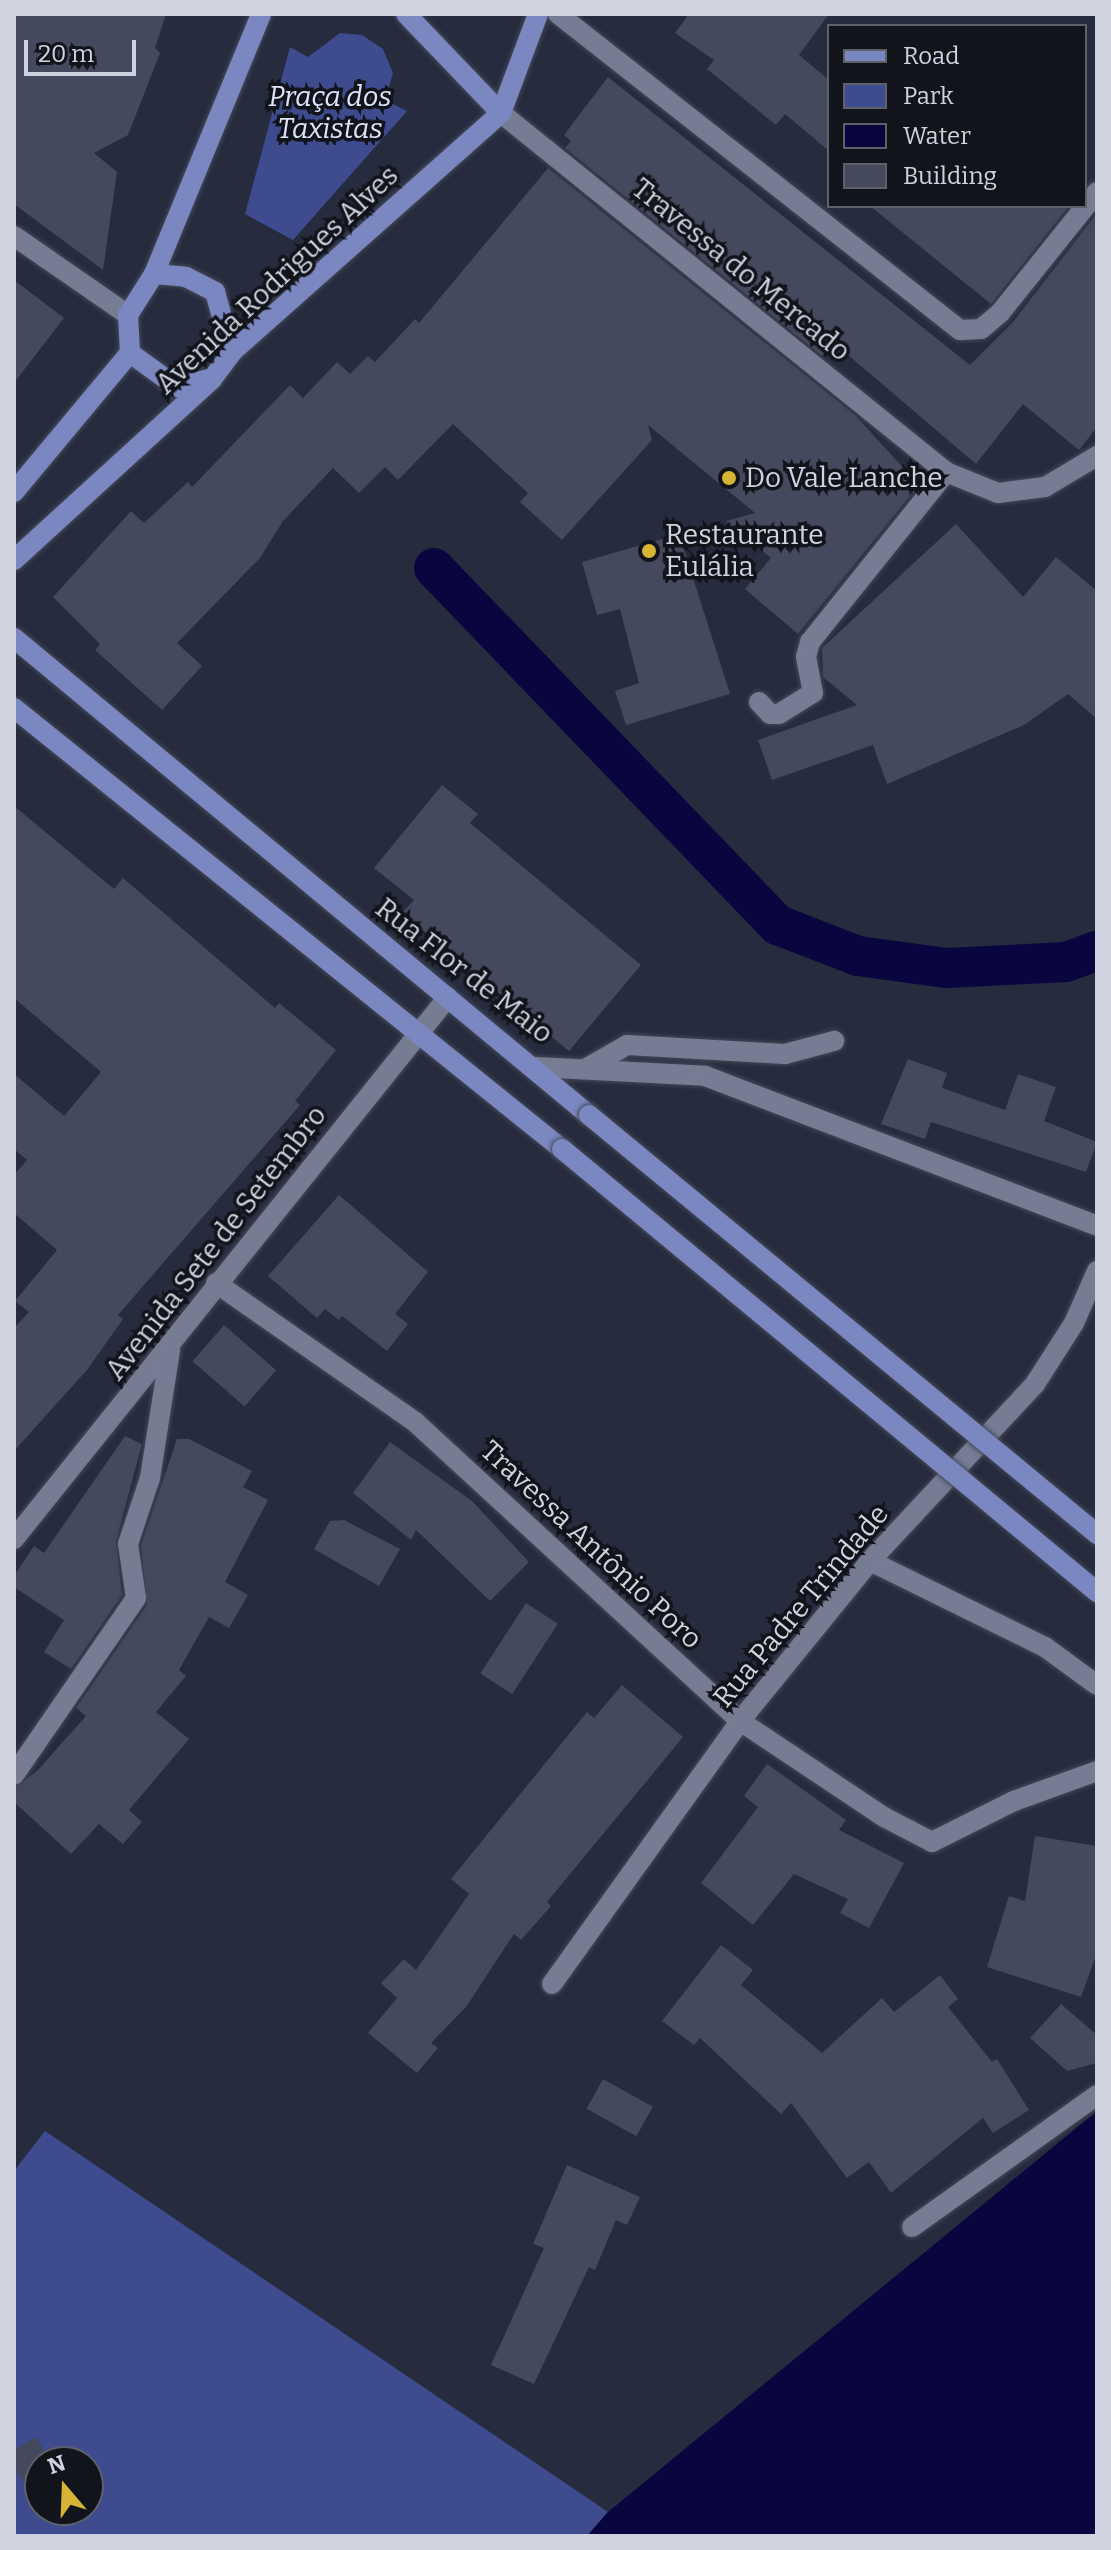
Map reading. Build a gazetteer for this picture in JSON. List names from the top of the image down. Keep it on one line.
{"streets":{"main road":["Avenida Rodrigues Alves","Rua Flor de Maio"],"street":["Travessa do Mercado","Avenida Sete de Setembro","Travessa Antônio Poro","Rua Padre Trindade"]},"crossings":[["Travessa do Mercado","Avenida Rodrigues Alves"],["Rua Flor de Maio","Avenida Sete de Setembro"],["Avenida Sete de Setembro","Travessa Antônio Poro"],["Travessa Antônio Poro","Rua Padre Trindade"]],"parks":["Praça dos Taxistas"],"places":["Do Vale Lanche","Restaurante Eulália"],"legend":["Road","Park","Water","Building"],"scale_bar":"20 m","north":"top"}
